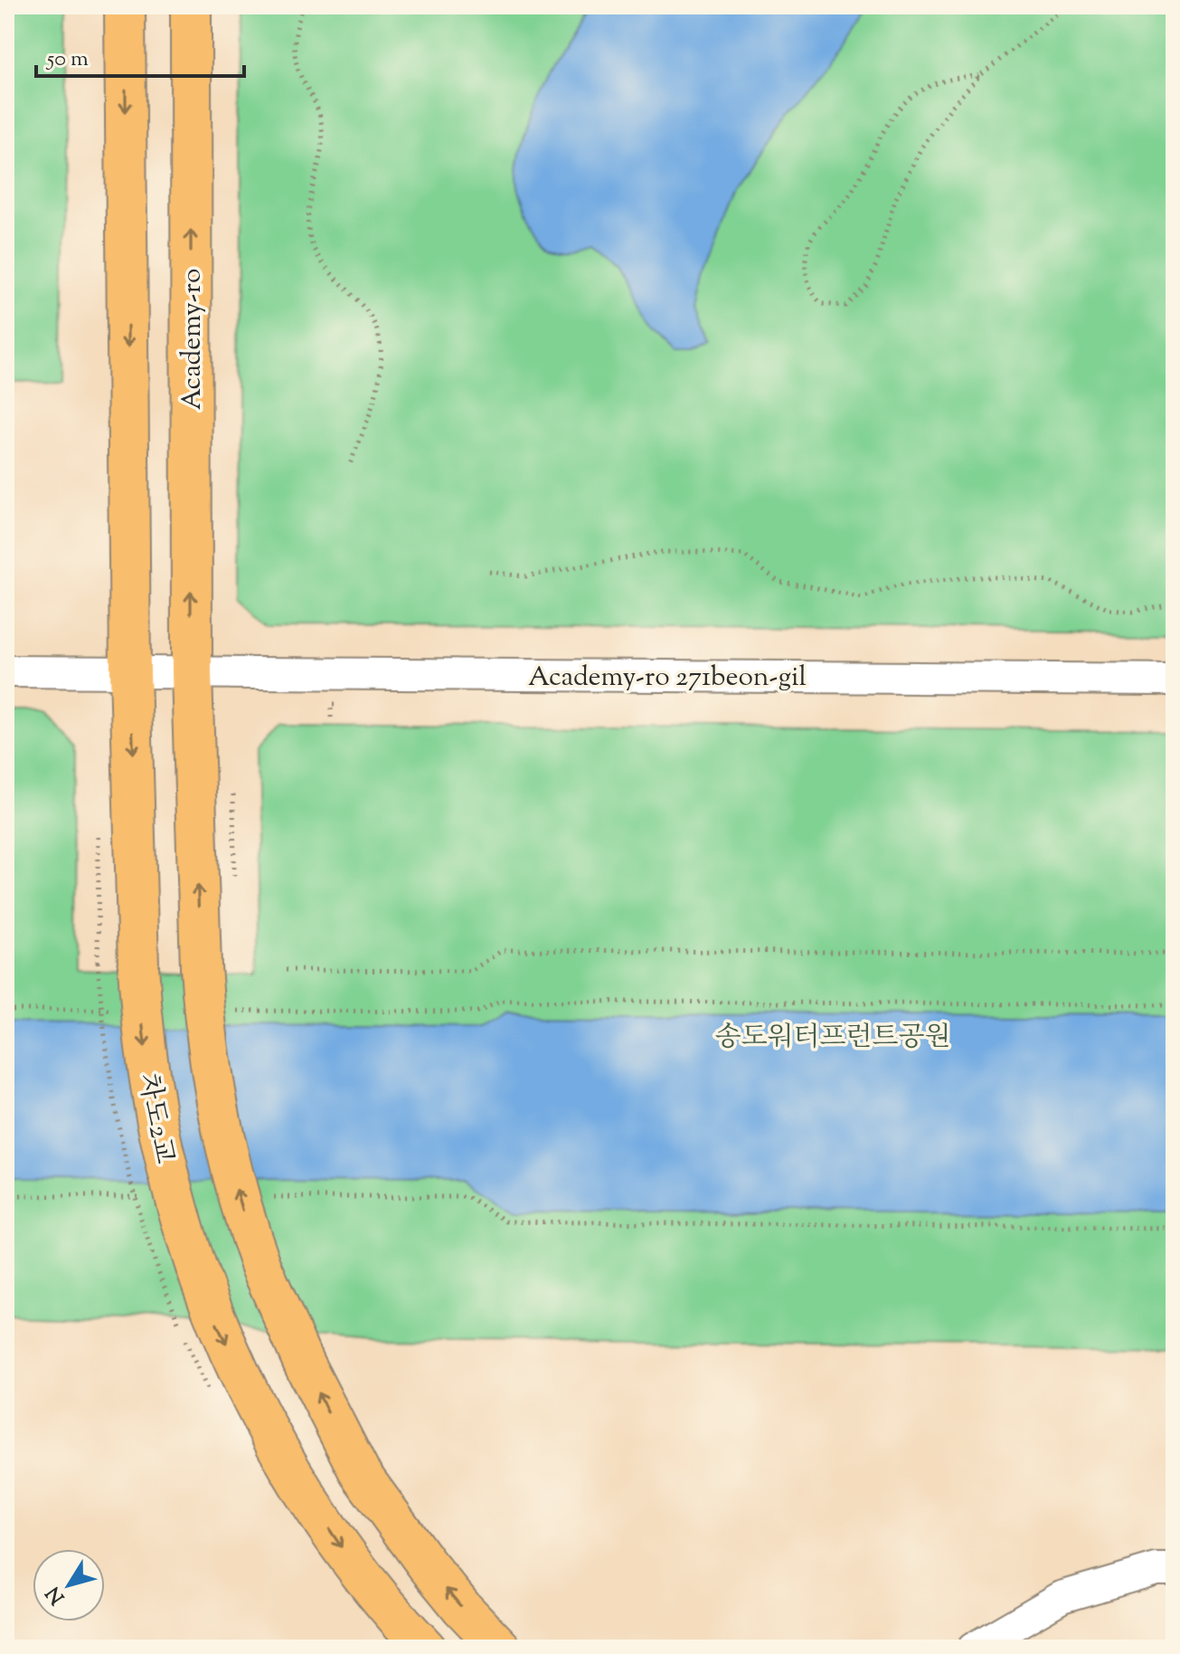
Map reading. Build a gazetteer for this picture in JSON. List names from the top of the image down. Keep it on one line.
{"streets":{"main road":["Academy-ro","차도2교"],"street":["Academy-ro 271beon-gil"]},"crossings":[["Academy-ro","Academy-ro 271beon-gil"],["Academy-ro","차도2교"],["Academy-ro 271beon-gil","차도2교"]],"parks":["송도워터프런트공원"],"scale_bar":"50 m","north":"bottom left"}
